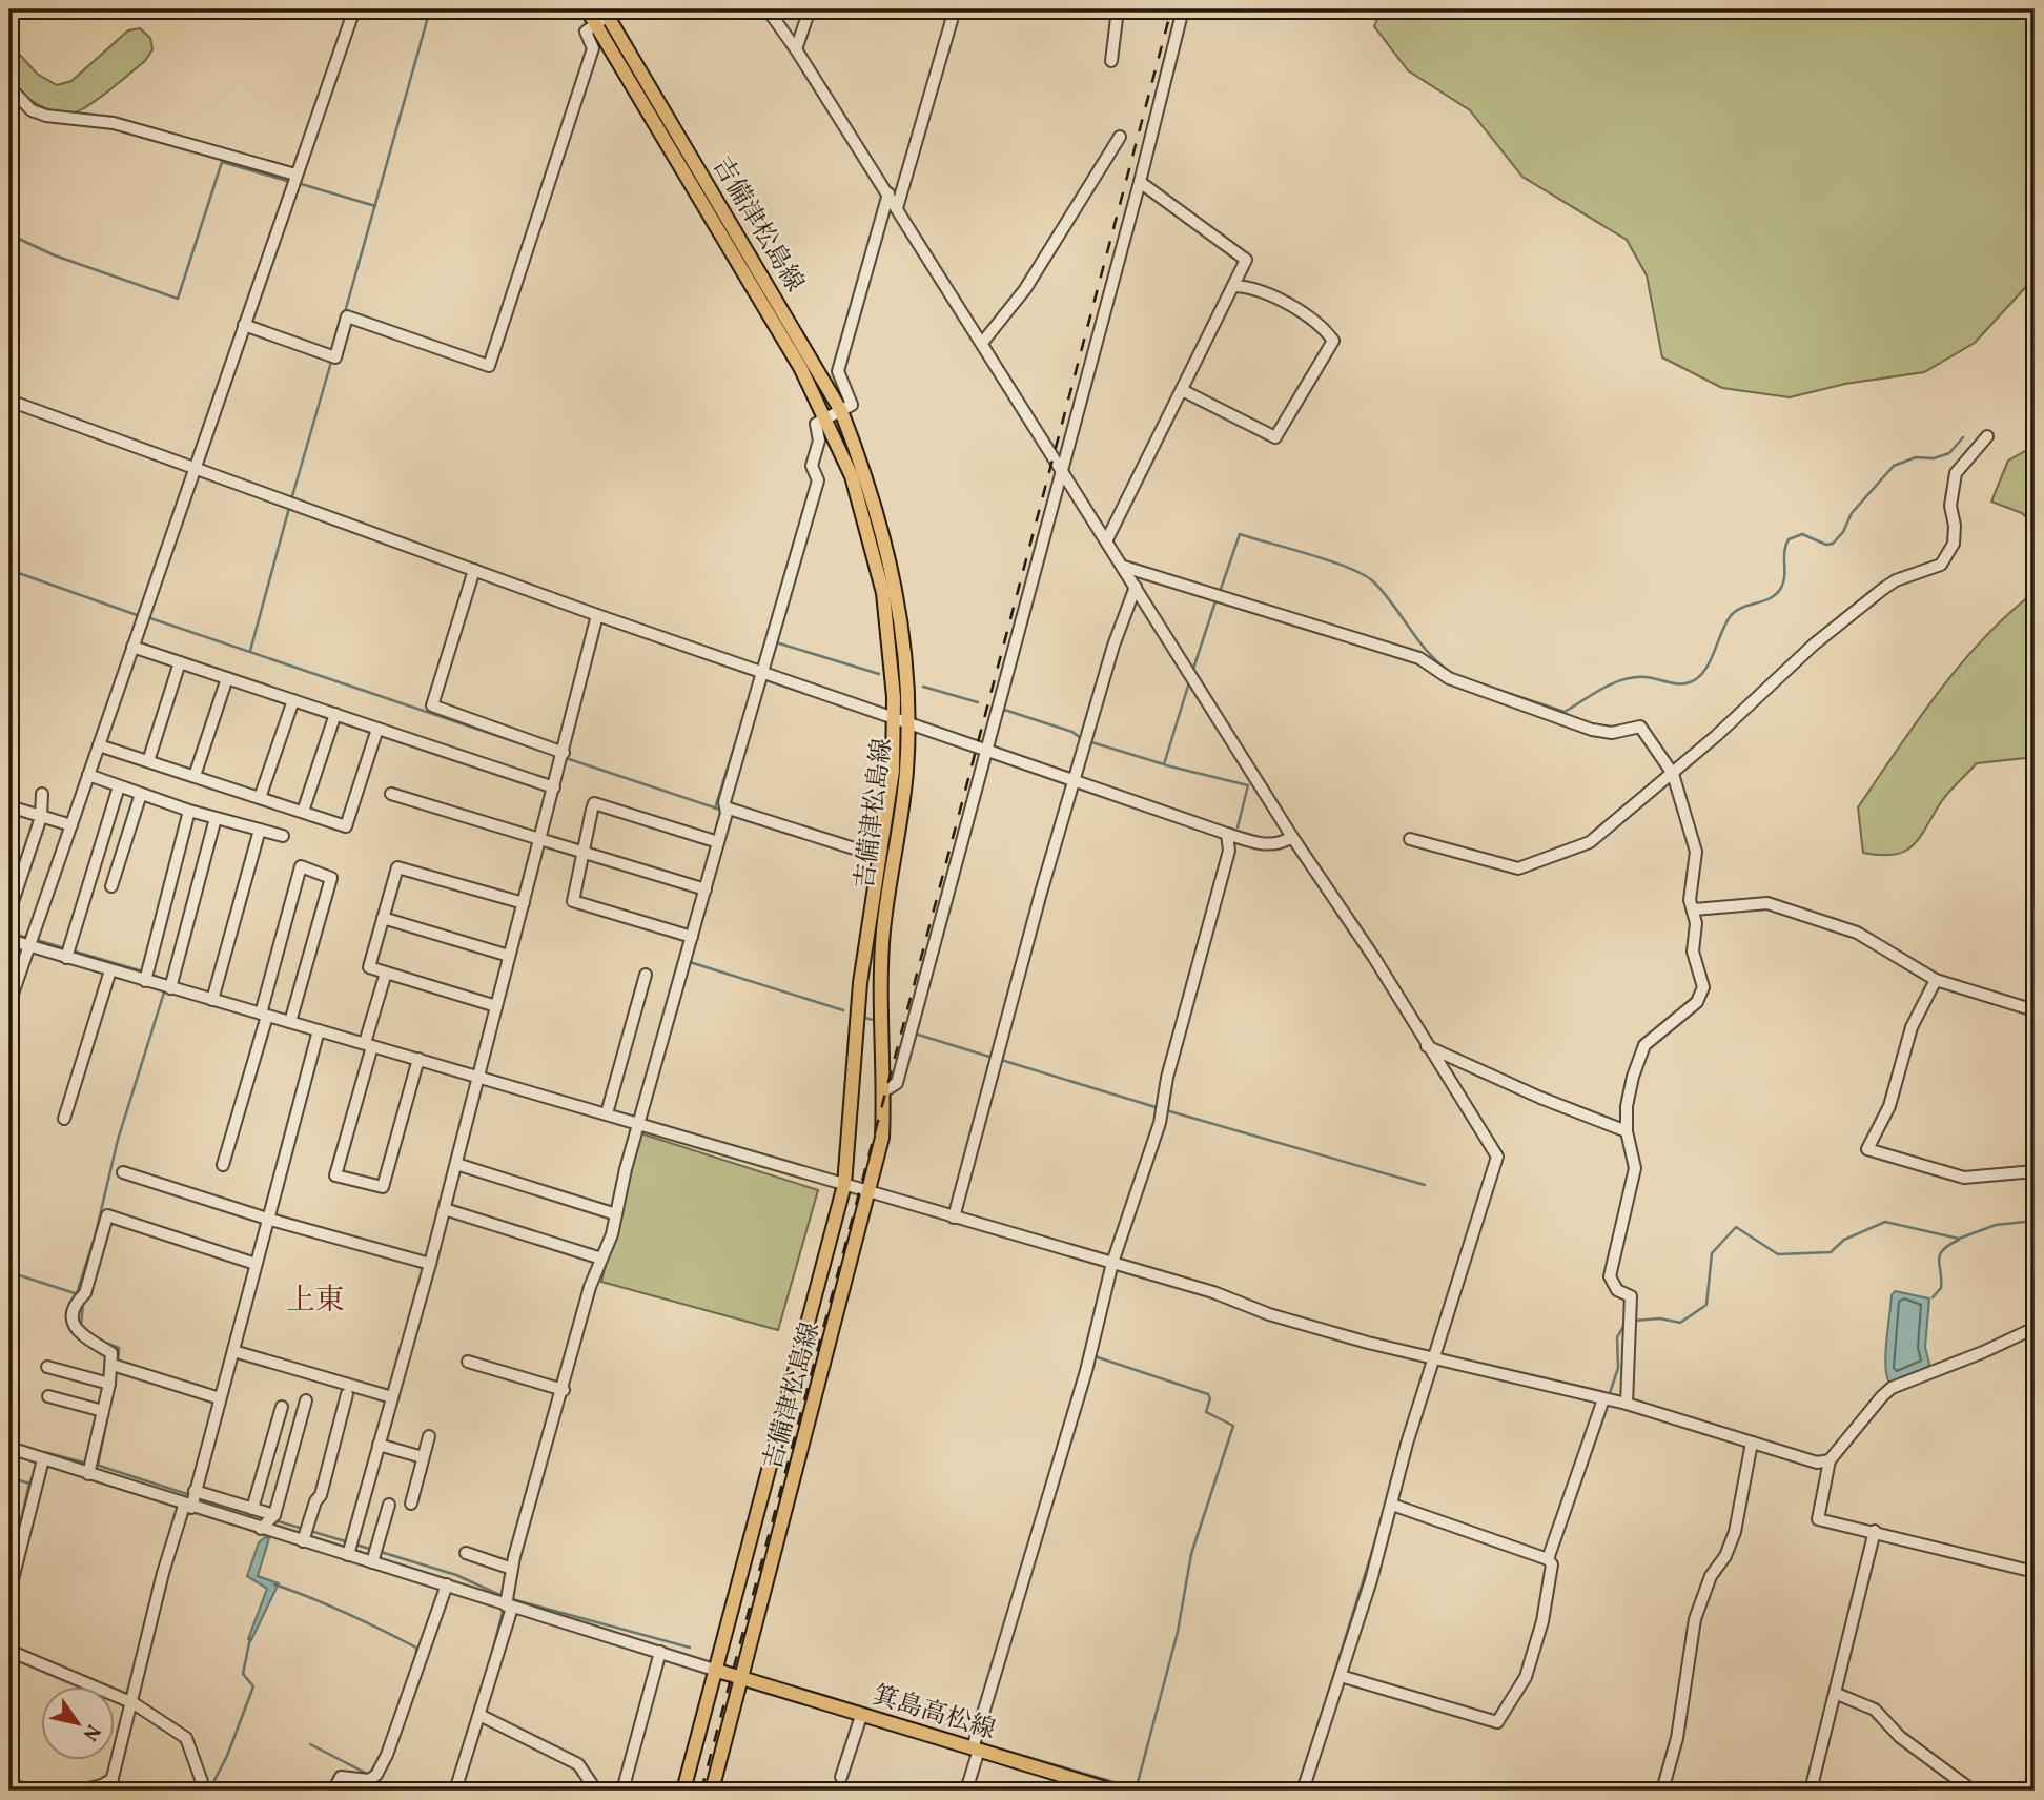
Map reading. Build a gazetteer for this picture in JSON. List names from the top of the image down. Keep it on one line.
{"streets":{"main road":["吉備津松島線","箕島高松線"]},"crossings":[["吉備津松島線","箕島高松線"]],"districts":["上東"],"north":"bottom right"}
